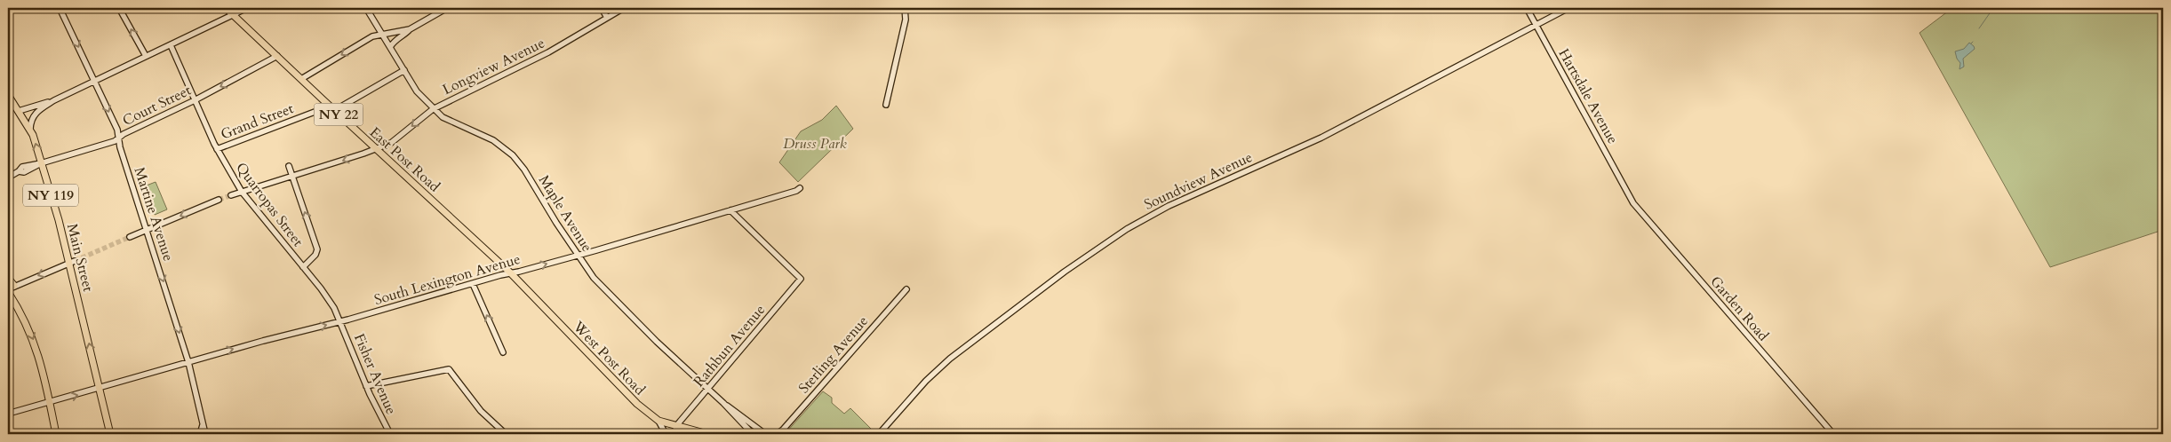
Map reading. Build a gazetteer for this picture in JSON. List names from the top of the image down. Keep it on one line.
{"streets":{"main road":["NY 22","East Post Road","NY 119","Main Street","West Post Road"],"street":["Longview Avenue","Hartsdale Avenue","Court Street","Grand Street","Soundview Avenue","Quarropas Street","Maple Avenue","Martine Avenue","South Lexington Avenue","Garden Road","Rathbun Avenue","Sterling Avenue","Fisher Avenue"]},"crossings":[["Longview Avenue","East Post Road"],["Longview Avenue","Quarropas Street"],["Longview Avenue","Maple Avenue"],["Hartsdale Avenue","Soundview Avenue"],["Hartsdale Avenue","Garden Road"],["Court Street","East Post Road"],["Court Street","Quarropas Street"],["Court Street","Martine Avenue"],["Court Street","Main Street"],["Grand Street","East Post Road"],["Grand Street","Quarropas Street"],["Grand Street","Maple Avenue"],["East Post Road","South Lexington Avenue"],["East Post Road","West Post Road"],["Quarropas Street","South Lexington Avenue"],["Quarropas Street","Fisher Avenue"],["Maple Avenue","South Lexington Avenue"],["Maple Avenue","Rathbun Avenue"],["Martine Avenue","South Lexington Avenue"],["Main Street","South Lexington Avenue"],["South Lexington Avenue","Rathbun Avenue"],["South Lexington Avenue","West Post Road"],["South Lexington Avenue","Fisher Avenue"],["Rathbun Avenue","West Post Road"]],"one_way":["Longview Avenue","Martine Avenue"],"parks":["Druss Park"]}
